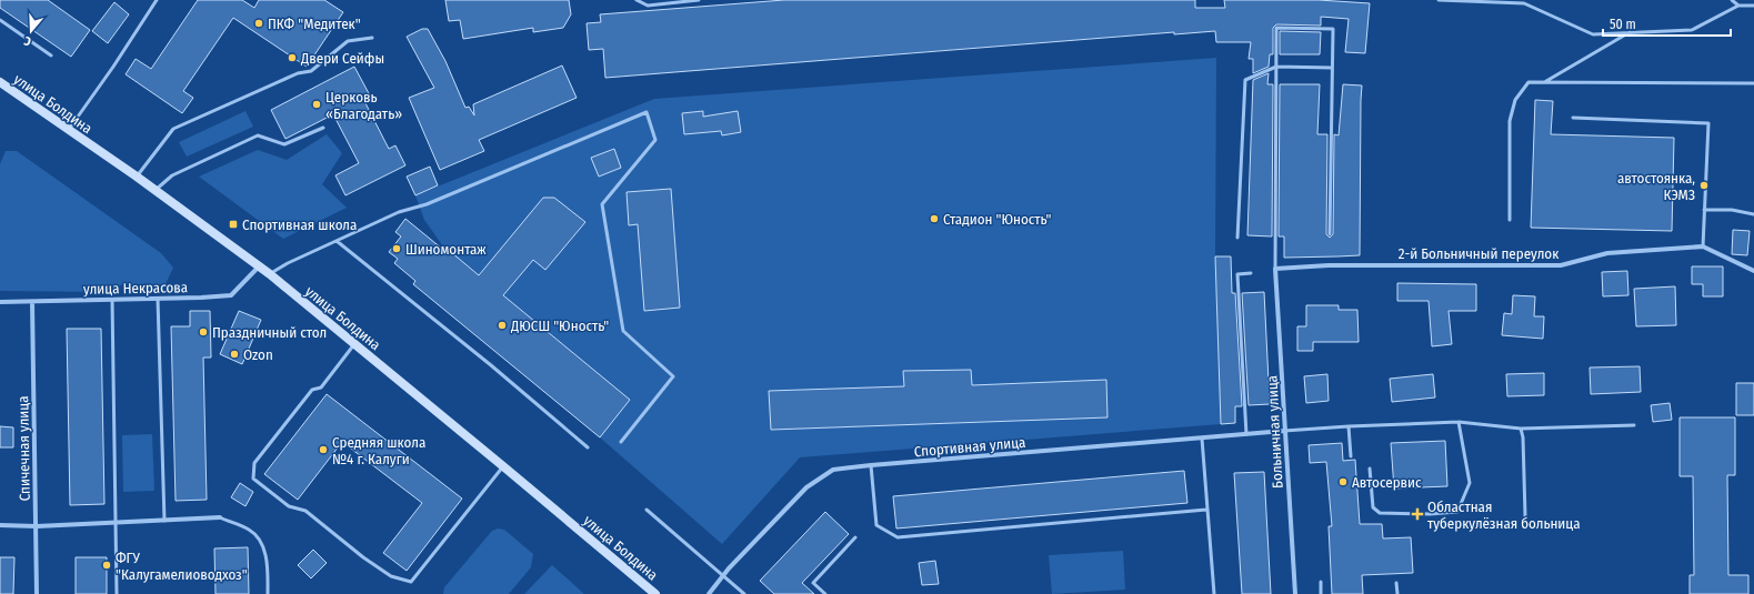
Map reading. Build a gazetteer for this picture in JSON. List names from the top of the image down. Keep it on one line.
{"streets":{"main road":["улица Болдина"],"street":["2-й Больничный переулок","улица Некрасова","Больничная улица","Спортивная улица","Спичечная улица"]},"crossings":[["улица Болдина","улица Некрасова"],["2-й Больничный переулок","Больничная улица"],["улица Некрасова","Спичечная улица"],["Больничная улица","Спортивная улица"]],"places":{"other":["ПКФ \"Медитек\"","Двери Сейфы","Церковь «Благодать»","автостоянка, КЭМЗ","Стадион \"Юность\"","Шиномонтаж","ДЮСШ \"Юность\"","Праздничный стол","Ozon","Средняя школа №4 г. Калуги","Автосервис","ФГУ \"Калугамелиоводхоз\""],"transit":["Спортивная школа"],"health":["Областная туберкулёзная больница"]},"scale_bar":"50 m","north":"bottom"}
